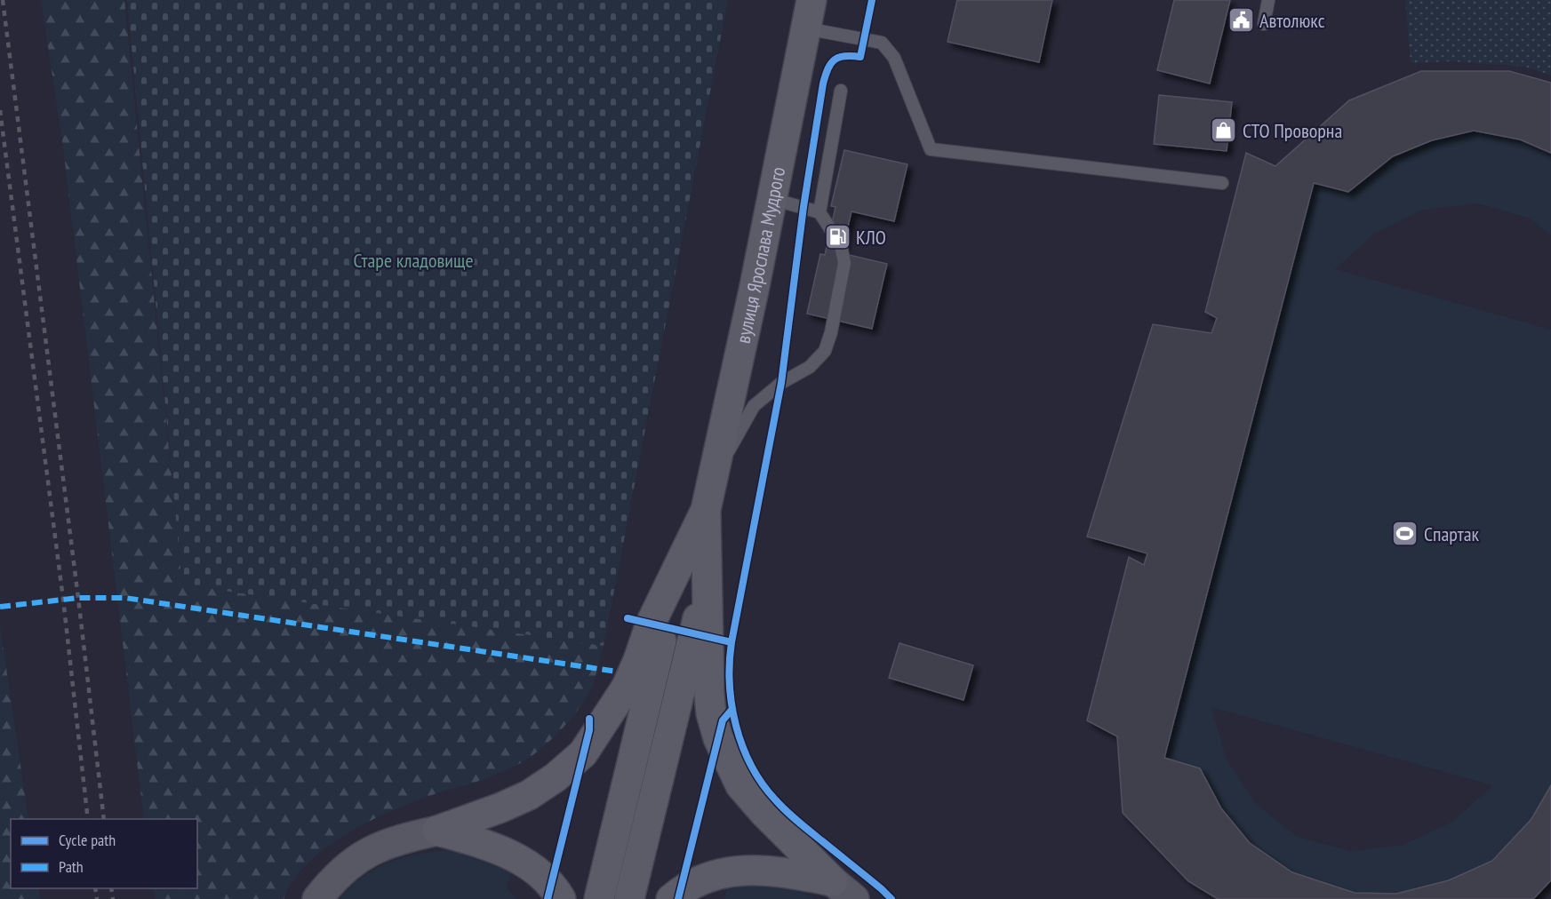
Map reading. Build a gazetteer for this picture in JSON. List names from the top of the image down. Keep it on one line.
{"streets":{"main road":["вулиця Ярослава Мудрого"]},"parks":["Старе кладовище"],"places":{"public building":["Автолюкс"],"shop":["СТО Проворна"],"fuel station":["КЛО"],"sports":["Спартак"]},"legend":["Cycle path","Path"]}
